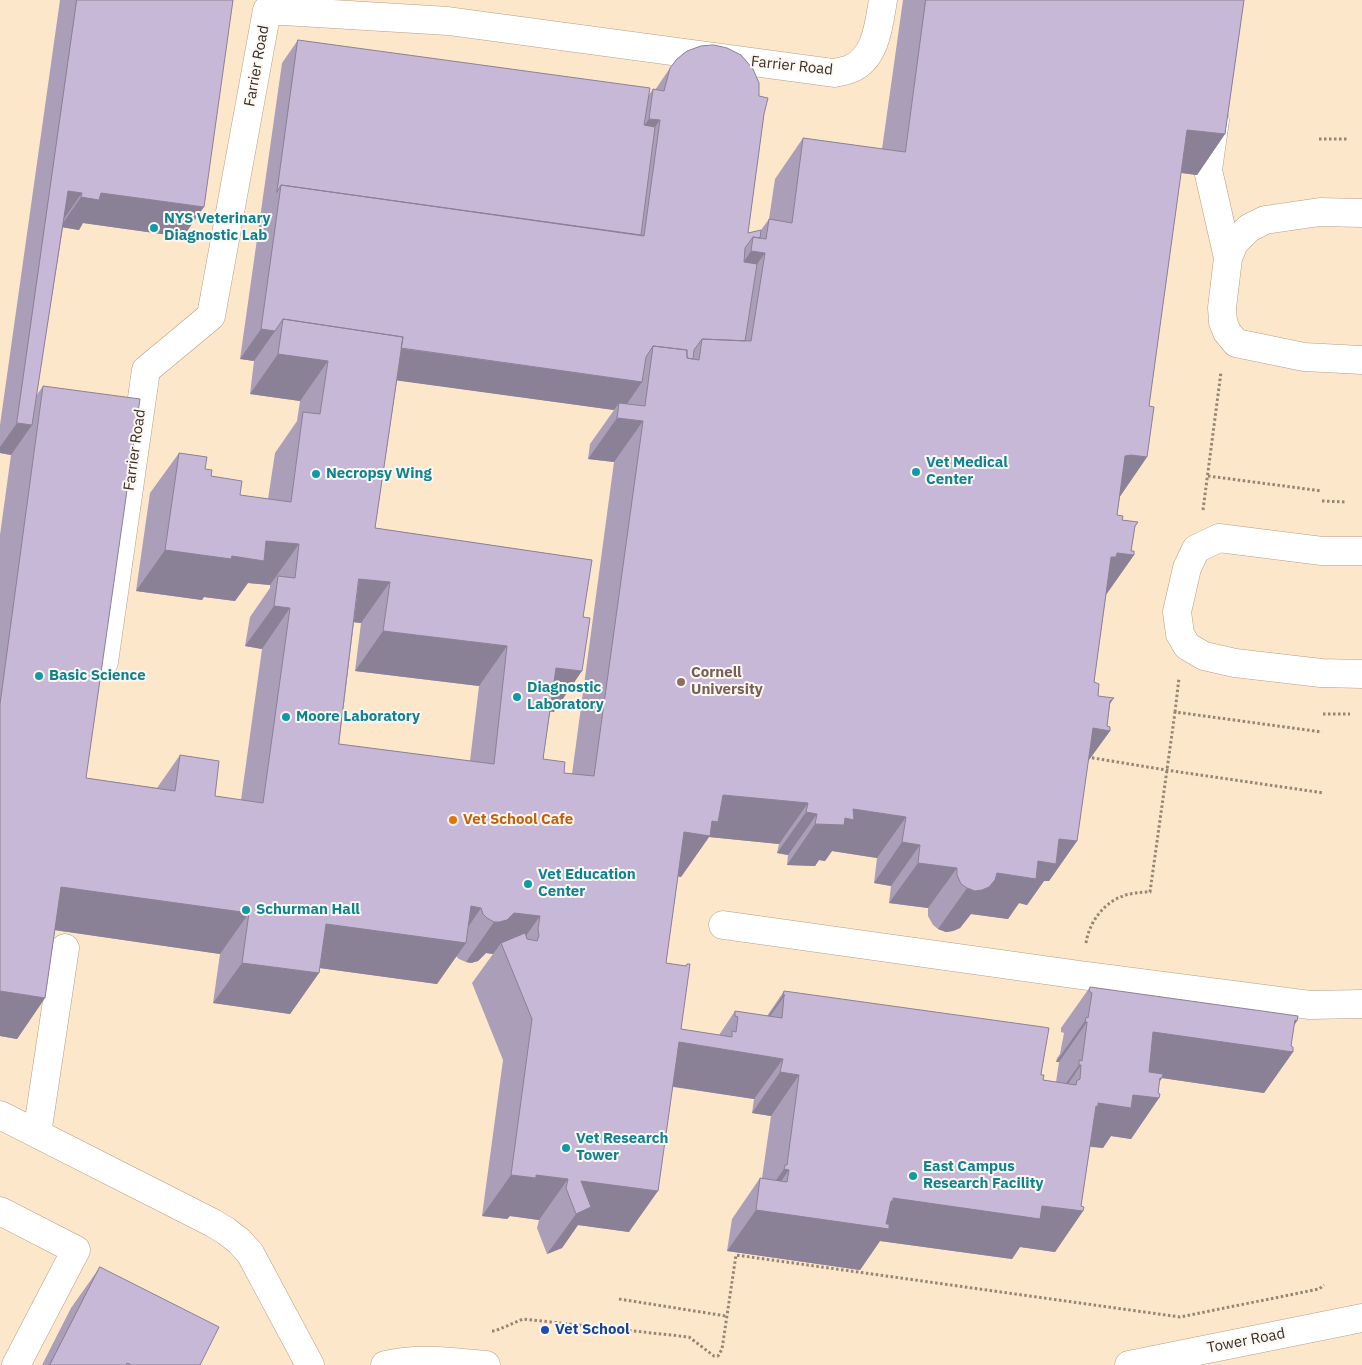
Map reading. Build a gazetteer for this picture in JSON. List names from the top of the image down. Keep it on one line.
{"streets":{"street":["Farrier Road","Tower Road"]},"places":["NYS Veterinary Diagnostic Lab","Vet Medical Center","Necropsy Wing","Basic Science","Cornell University","Diagnostic Laboratory","Moore Laboratory","Vet School Cafe","Vet Education Center","Schurman Hall","Vet Research Tower","East Campus Research Facility","Vet School"]}
